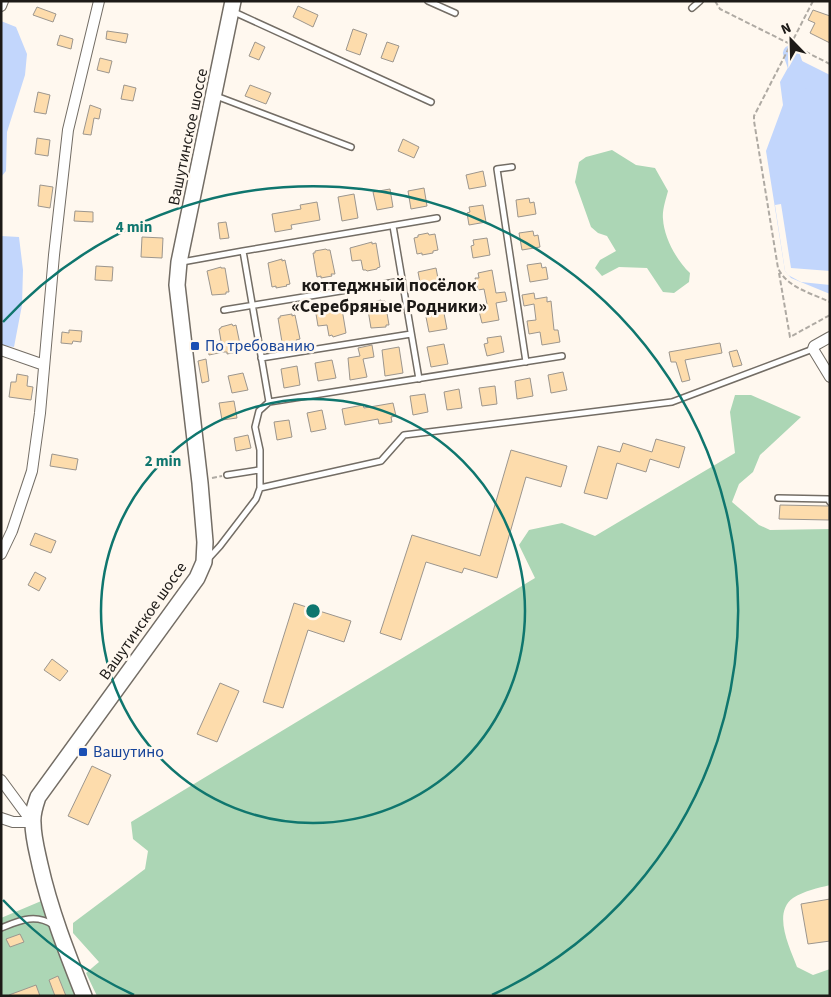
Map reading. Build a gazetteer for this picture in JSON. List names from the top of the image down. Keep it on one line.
{"streets":{"street":["Вашутинское шоссе"]},"districts":["коттеджный посёлок «Серебряные Родники»"],"places":{"transit":["По требованию","Вашутино"]},"north":"top left","rings":["4 min","2 min"]}
